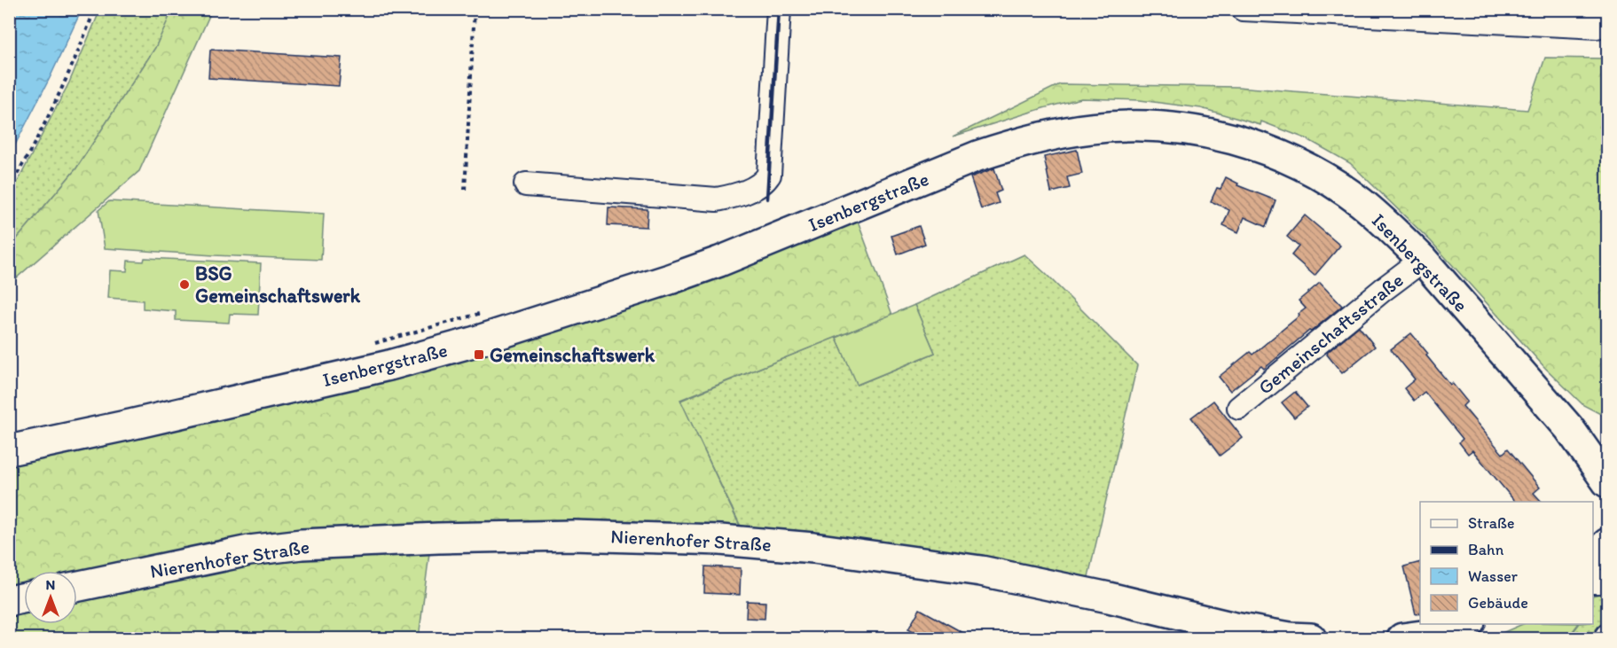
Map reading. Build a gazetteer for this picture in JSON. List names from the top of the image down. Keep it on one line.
{"streets":{"main road":["Isenbergstraße","Nierenhofer Straße"],"street":["Gemeinschaftsstraße"]},"crossings":[["Isenbergstraße","Gemeinschaftsstraße"]],"places":{"other":["BSG Gemeinschaftswerk"],"transit":["Gemeinschaftswerk"]},"legend":["Straße","Bahn","Wasser","Gebäude"],"north":"top"}
